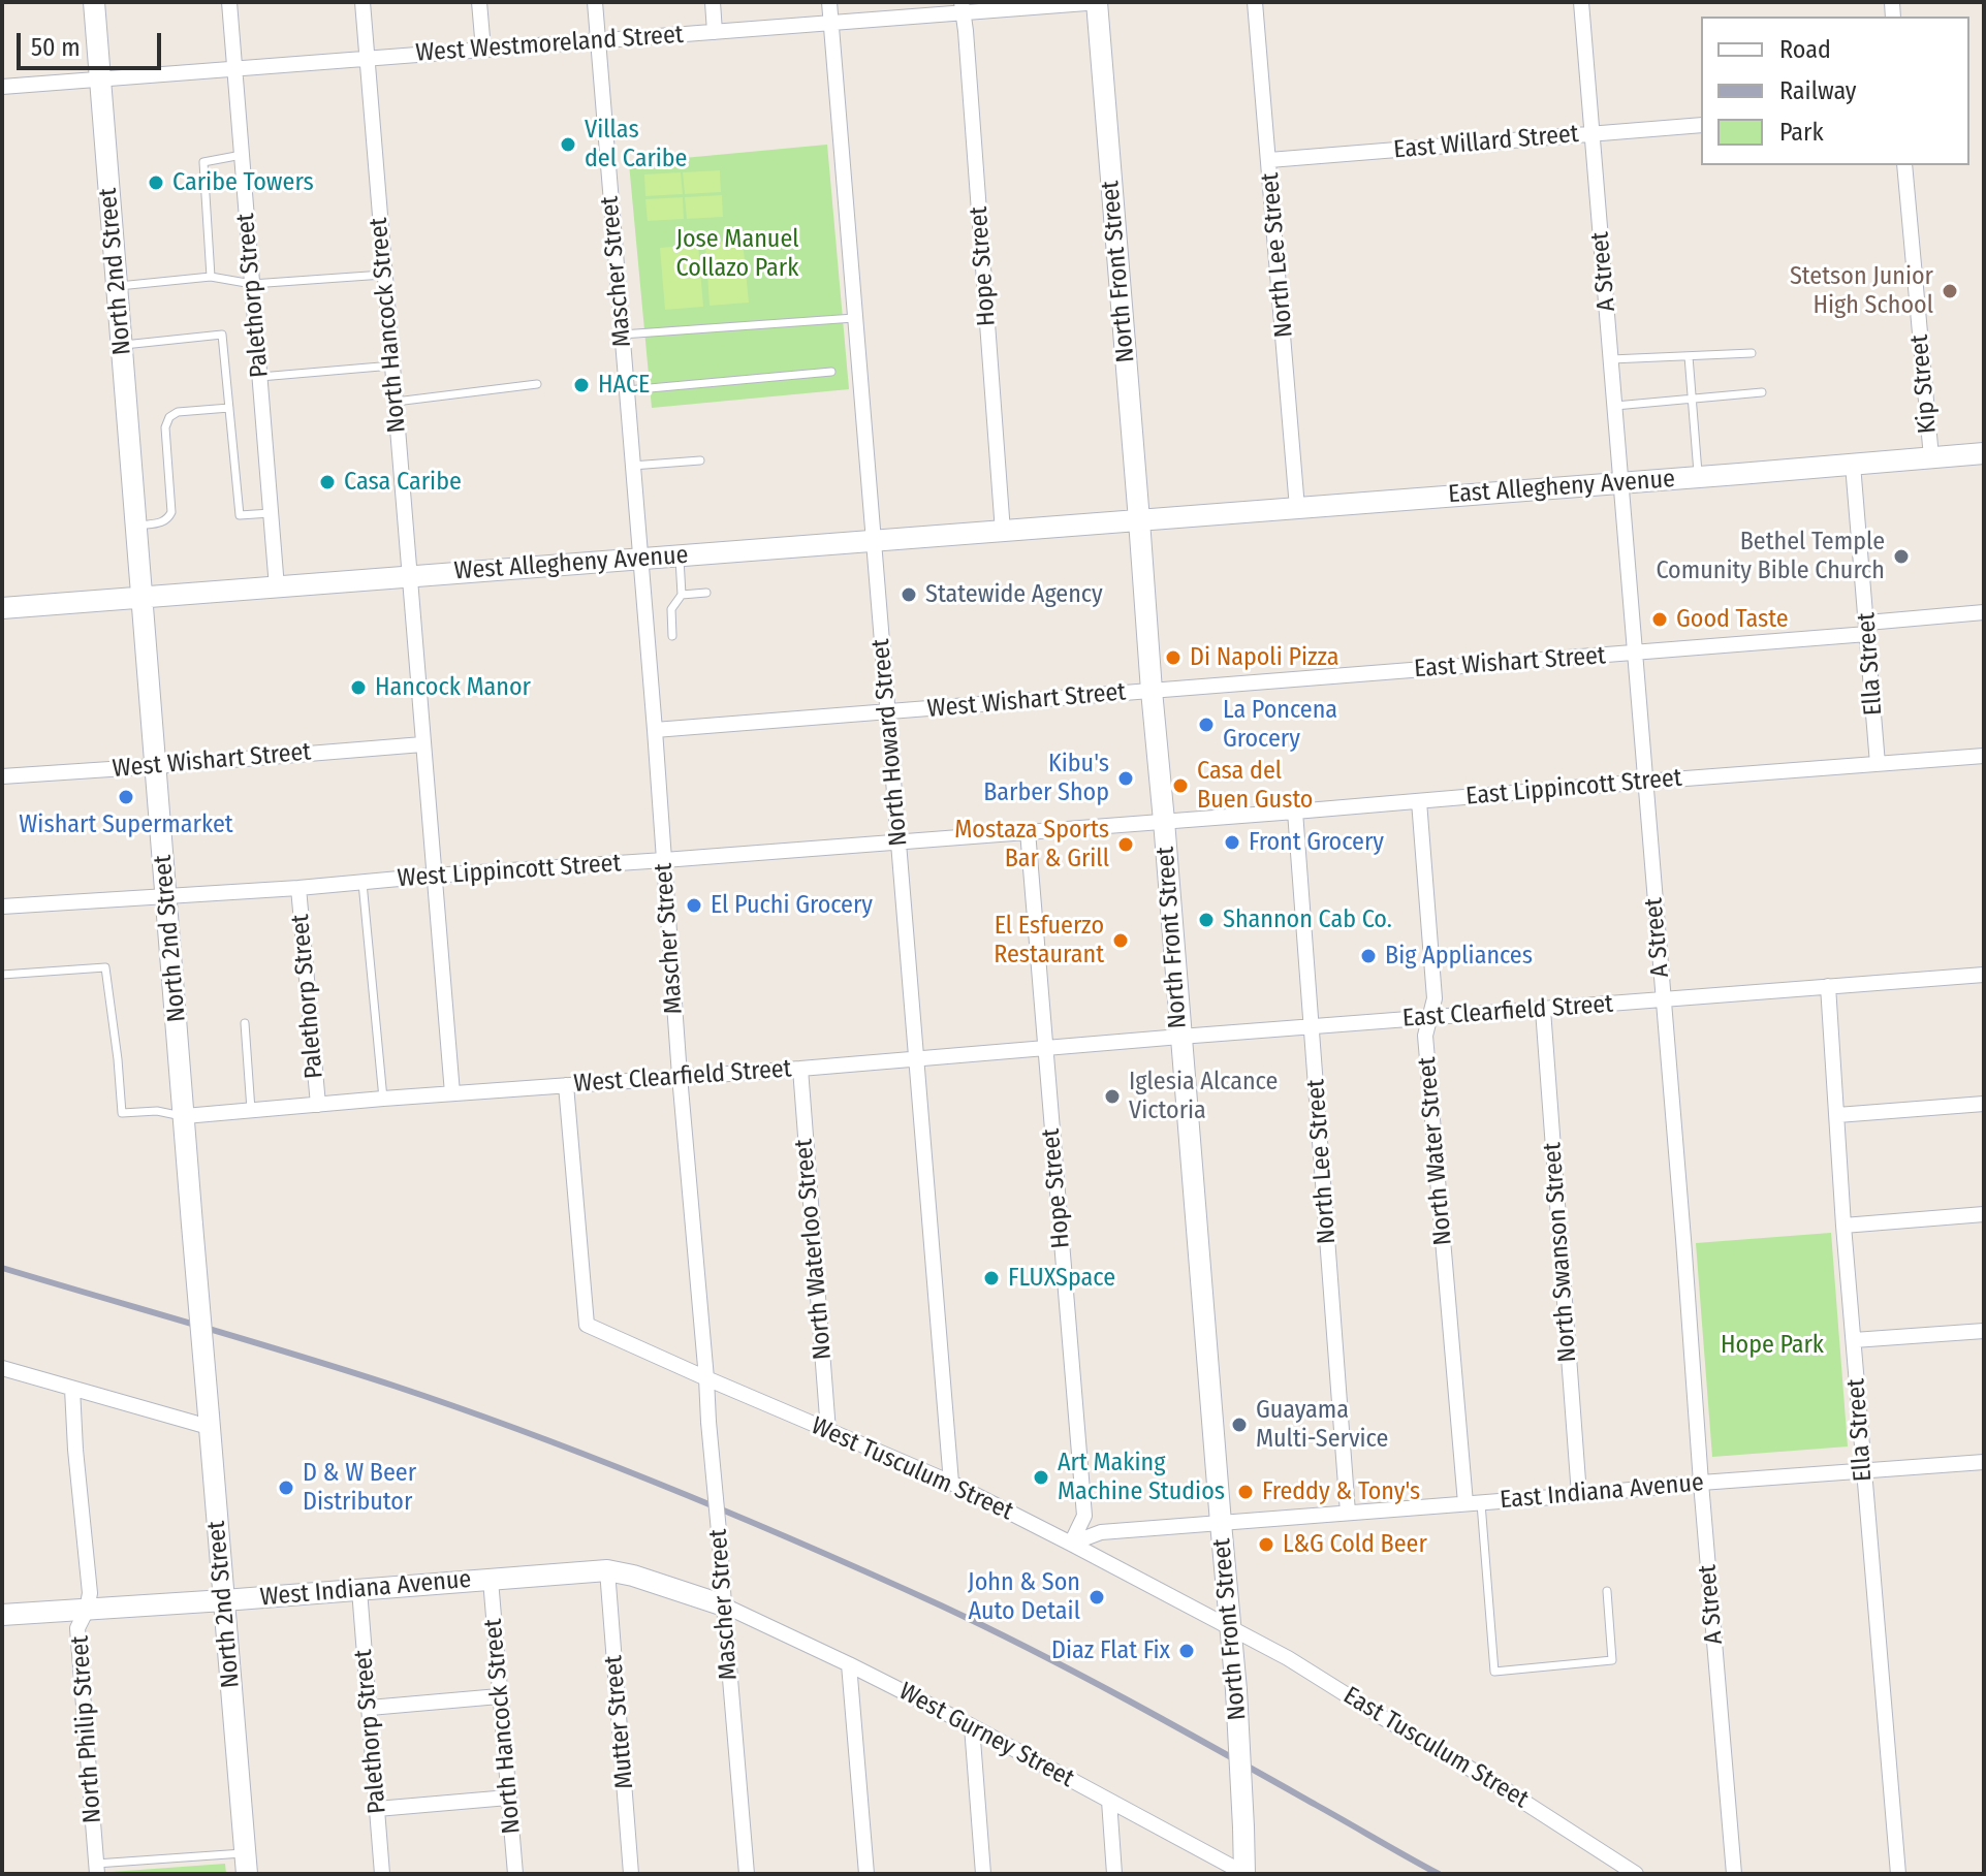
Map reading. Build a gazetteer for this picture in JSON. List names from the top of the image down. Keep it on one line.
{"streets":{"street":["West Westmoreland Street","East Willard Street","North Lee Street","Hope Street","North 2nd Street","Mascher Street","North Front Street","A Street","Palethorp Street","North Hancock Street","Kip Street","East Allegheny Avenue","West Allegheny Avenue","East Wishart Street","Ella Street","West Wishart Street","North Howard Street","East Lippincott Street","West Lippincott Street","East Clearfield Street","West Clearfield Street","North Water Street","North Waterloo Street","North Swanson Street","West Tusculum Street","East Indiana Avenue","West Indiana Avenue","Mutter Street","North Philip Street","West Gurney Street","East Tusculum Street"]},"crossings":[["West Westmoreland Street","Hope Street"],["West Westmoreland Street","North 2nd Street"],["West Westmoreland Street","Mascher Street"],["West Westmoreland Street","North Front Street"],["West Westmoreland Street","Palethorp Street"],["West Westmoreland Street","North Hancock Street"],["West Westmoreland Street","North Howard Street"],["East Willard Street","North Lee Street"],["East Willard Street","A Street"],["North Lee Street","East Allegheny Avenue"],["North Lee Street","East Lippincott Street"],["North Lee Street","East Clearfield Street"],["North Lee Street","East Indiana Avenue"],["Hope Street","West Allegheny Avenue"],["Hope Street","West Lippincott Street"],["Hope Street","West Clearfield Street"],["Hope Street","West Tusculum Street"],["North 2nd Street","West Allegheny Avenue"],["North 2nd Street","West Wishart Street"],["North 2nd Street","West Lippincott Street"],["North 2nd Street","West Clearfield Street"],["North 2nd Street","West Indiana Avenue"],["Mascher Street","West Allegheny Avenue"],["Mascher Street","West Wishart Street"],["Mascher Street","West Lippincott Street"],["Mascher Street","West Clearfield Street"],["Mascher Street","West Tusculum Street"],["Mascher Street","West Indiana Avenue"],["Mascher Street","West Gurney Street"],["North Front Street","East Allegheny Avenue"],["North Front Street","West Allegheny Avenue"],["North Front Street","East Wishart Street"],["North Front Street","West Wishart Street"],["North Front Street","East Lippincott Street"],["North Front Street","West Lippincott Street"],["North Front Street","East Clearfield Street"],["North Front Street","West Clearfield Street"],["North Front Street","West Tusculum Street"],["North Front Street","East Indiana Avenue"],["North Front Street","West Gurney Street"],["North Front Street","East Tusculum Street"],["A Street","East Allegheny Avenue"],["A Street","East Wishart Street"],["A Street","East Lippincott Street"],["A Street","East Clearfield Street"],["A Street","East Indiana Avenue"],["Palethorp Street","West Allegheny Avenue"],["Palethorp Street","West Lippincott Street"],["Palethorp Street","West Clearfield Street"],["Palethorp Street","West Indiana Avenue"],["North Hancock Street","West Allegheny Avenue"],["North Hancock Street","West Wishart Street"],["North Hancock Street","West Lippincott Street"],["North Hancock Street","West Clearfield Street"],["North Hancock Street","West Indiana Avenue"],["Kip Street","East Allegheny Avenue"],["East Allegheny Avenue","West Allegheny Avenue"],["East Allegheny Avenue","Ella Street"],["West Allegheny Avenue","North Howard Street"],["East Wishart Street","Ella Street"],["East Wishart Street","West Wishart Street"],["Ella Street","East Lippincott Street"],["Ella Street","East Clearfield Street"],["Ella Street","East Indiana Avenue"],["West Wishart Street","North Howard Street"],["North Howard Street","West Lippincott Street"],["North Howard Street","West Clearfield Street"],["North Howard Street","West Tusculum Street"],["East Lippincott Street","West Lippincott Street"],["East Lippincott Street","North Water Street"],["East Clearfield Street","West Clearfield Street"],["East Clearfield Street","North Water Street"],["East Clearfield Street","North Swanson Street"],["West Clearfield Street","North Waterloo Street"],["West Clearfield Street","West Tusculum Street"],["North Water Street","East Indiana Avenue"],["North Waterloo Street","West Tusculum Street"],["North Swanson Street","East Indiana Avenue"],["West Tusculum Street","East Tusculum Street"],["West Indiana Avenue","Mutter Street"],["West Indiana Avenue","North Philip Street"],["West Indiana Avenue","West Gurney Street"]],"parks":["Jose Manuel Collazo Park","Hope Park"],"places":["Villas del Caribe","Caribe Towers","Stetson Junior High School","HACE","Casa Caribe","Bethel Temple Comunity Bible Church","Statewide Agency","Good Taste","Di Napoli Pizza","Hancock Manor","La Poncena Grocery","Kibu's Barber Shop","Casa del Buen Gusto","Wishart Supermarket","Front Grocery","Mostaza Sports Bar & Grill","El Puchi Grocery","Shannon Cab Co.","El Esfuerzo Restaurant","Big Appliances","Iglesia Alcance Victoria","FLUXSpace","Guayama Multi-Service","Art Making Machine Studios","D & W Beer Distributor","Freddy & Tony's","L&G Cold Beer","John & Son Auto Detail","Diaz Flat Fix"],"legend":["Road","Railway","Park"],"scale_bar":"50 m"}
